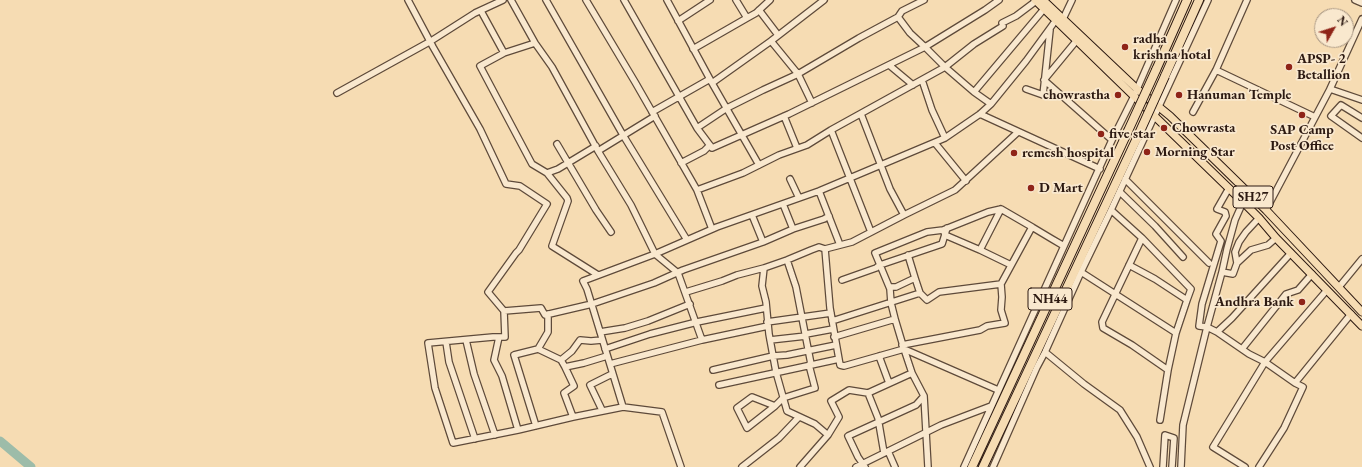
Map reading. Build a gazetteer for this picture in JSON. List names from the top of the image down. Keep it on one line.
{"streets":{"highway":["NH44"],"main road":["SH27"]},"places":["radha krishna hotal","APSP- 2 Betallion","chowrastha","Hanuman Temple","SAP Camp Post Office","Chowrasta","five star","Morning Star","remesh hospital","D Mart","Andhra Bank"],"north":"top right"}
